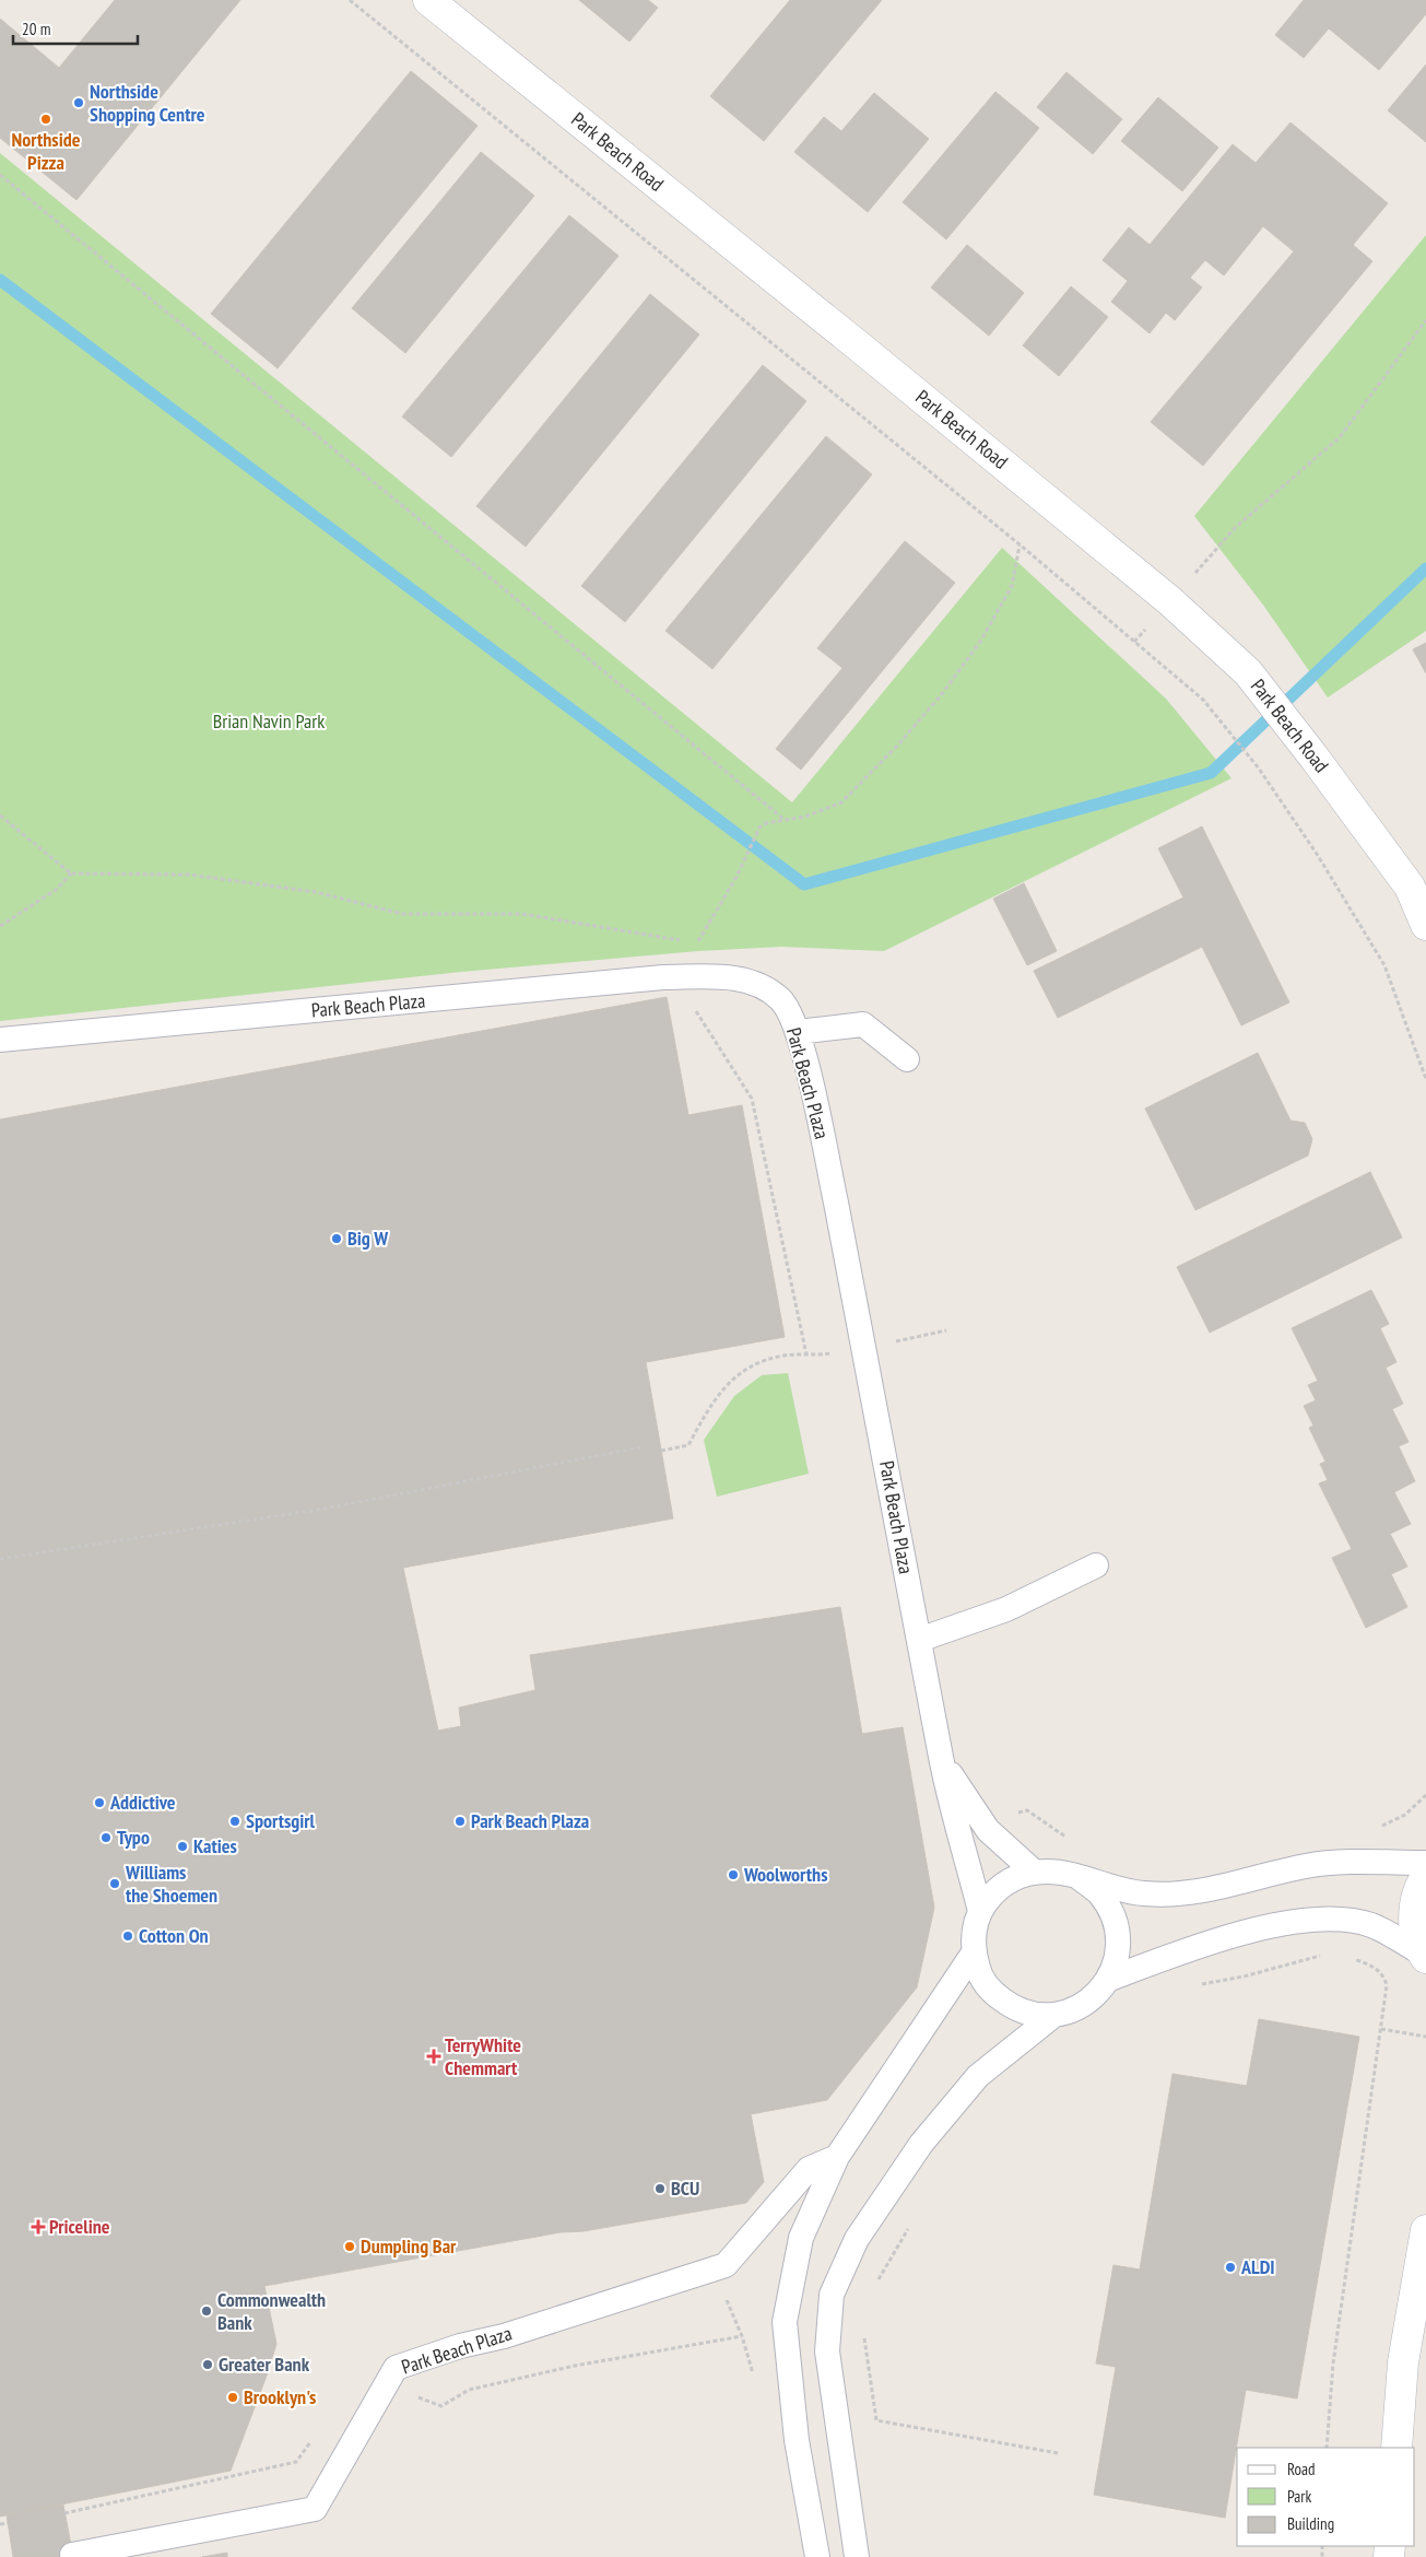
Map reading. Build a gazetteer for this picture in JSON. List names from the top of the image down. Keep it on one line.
{"streets":{"street":["Park Beach Road"],"lane":["Park Beach Plaza"]},"parks":["Brian Navin Park"],"places":{"other":["Northside Shopping Centre","Northside Pizza","Big W","Addictive","Sportsgirl","Park Beach Plaza","Typo","Katies","Woolworths","Williams the Shoemen","Cotton On","BCU","Dumpling Bar","ALDI","Commonwealth Bank","Greater Bank","Brooklyn's"],"health":["TerryWhite Chemmart","Priceline"]},"legend":["Road","Park","Building"],"scale_bar":"20 m"}
